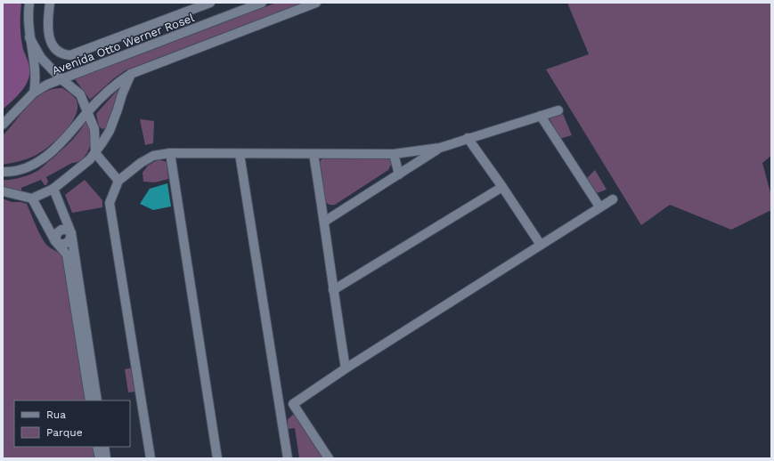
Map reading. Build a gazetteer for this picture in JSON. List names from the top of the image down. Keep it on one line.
{"streets":{"street":["Avenida Otto Werner Rosel"]},"legend":["Rua","Parque"]}
